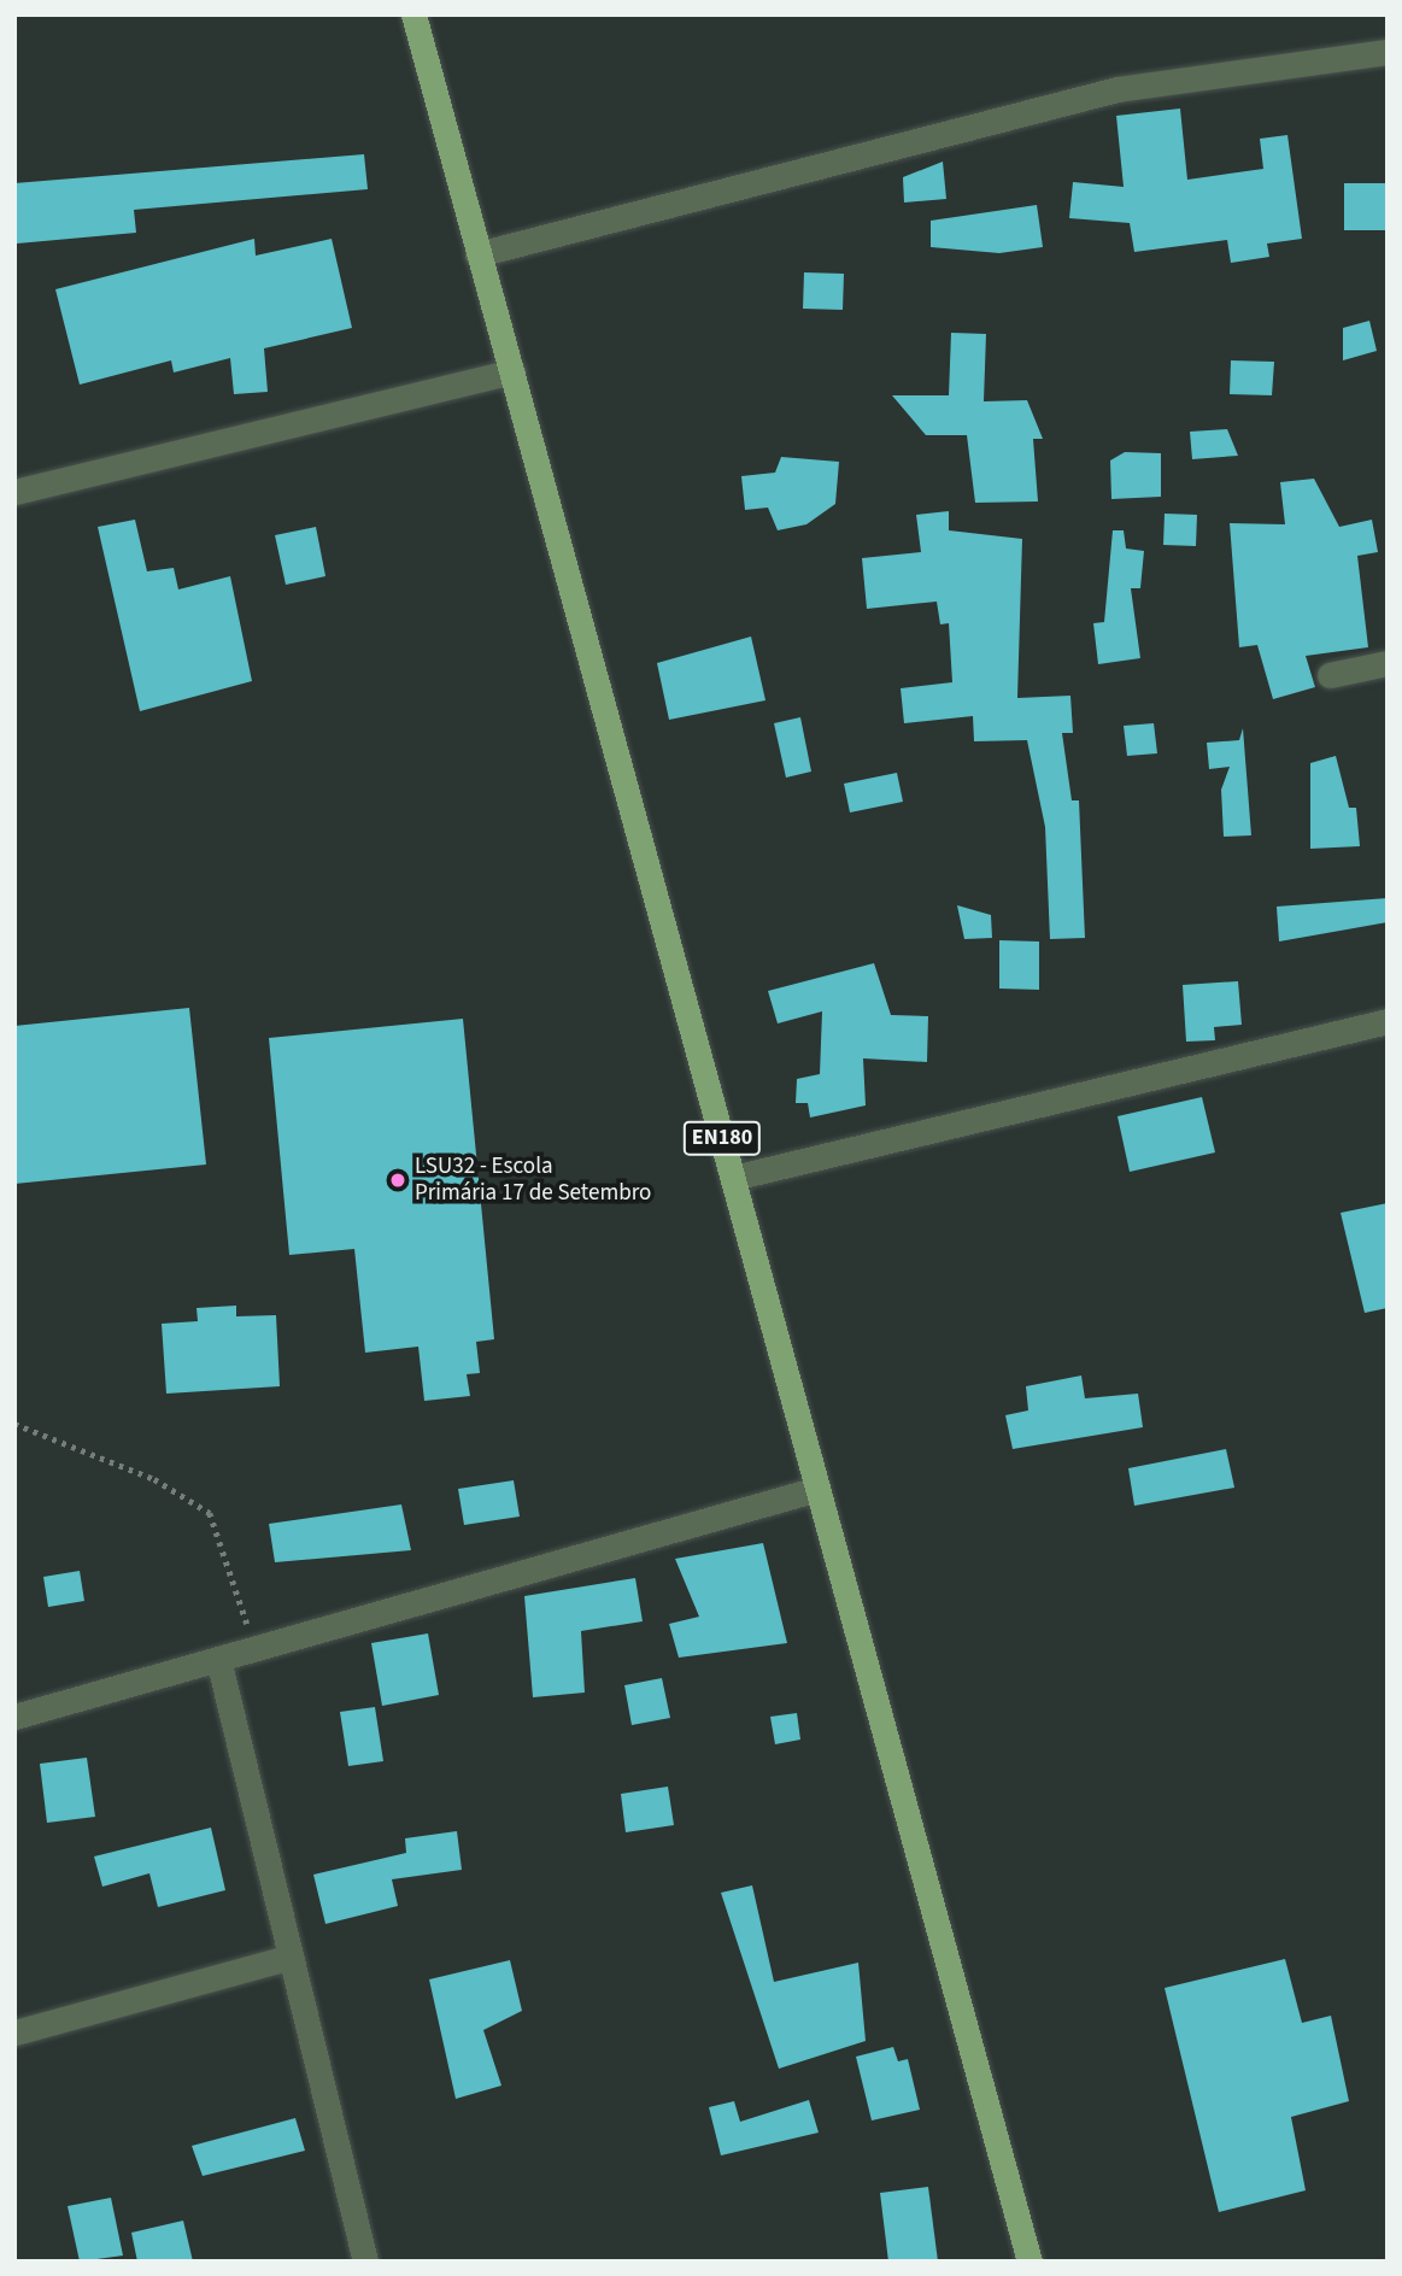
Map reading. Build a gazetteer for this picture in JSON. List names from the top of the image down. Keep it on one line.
{"streets":{"main road":["EN180"]},"places":["LSU32 - Escola Primária 17 de Setembro"]}
